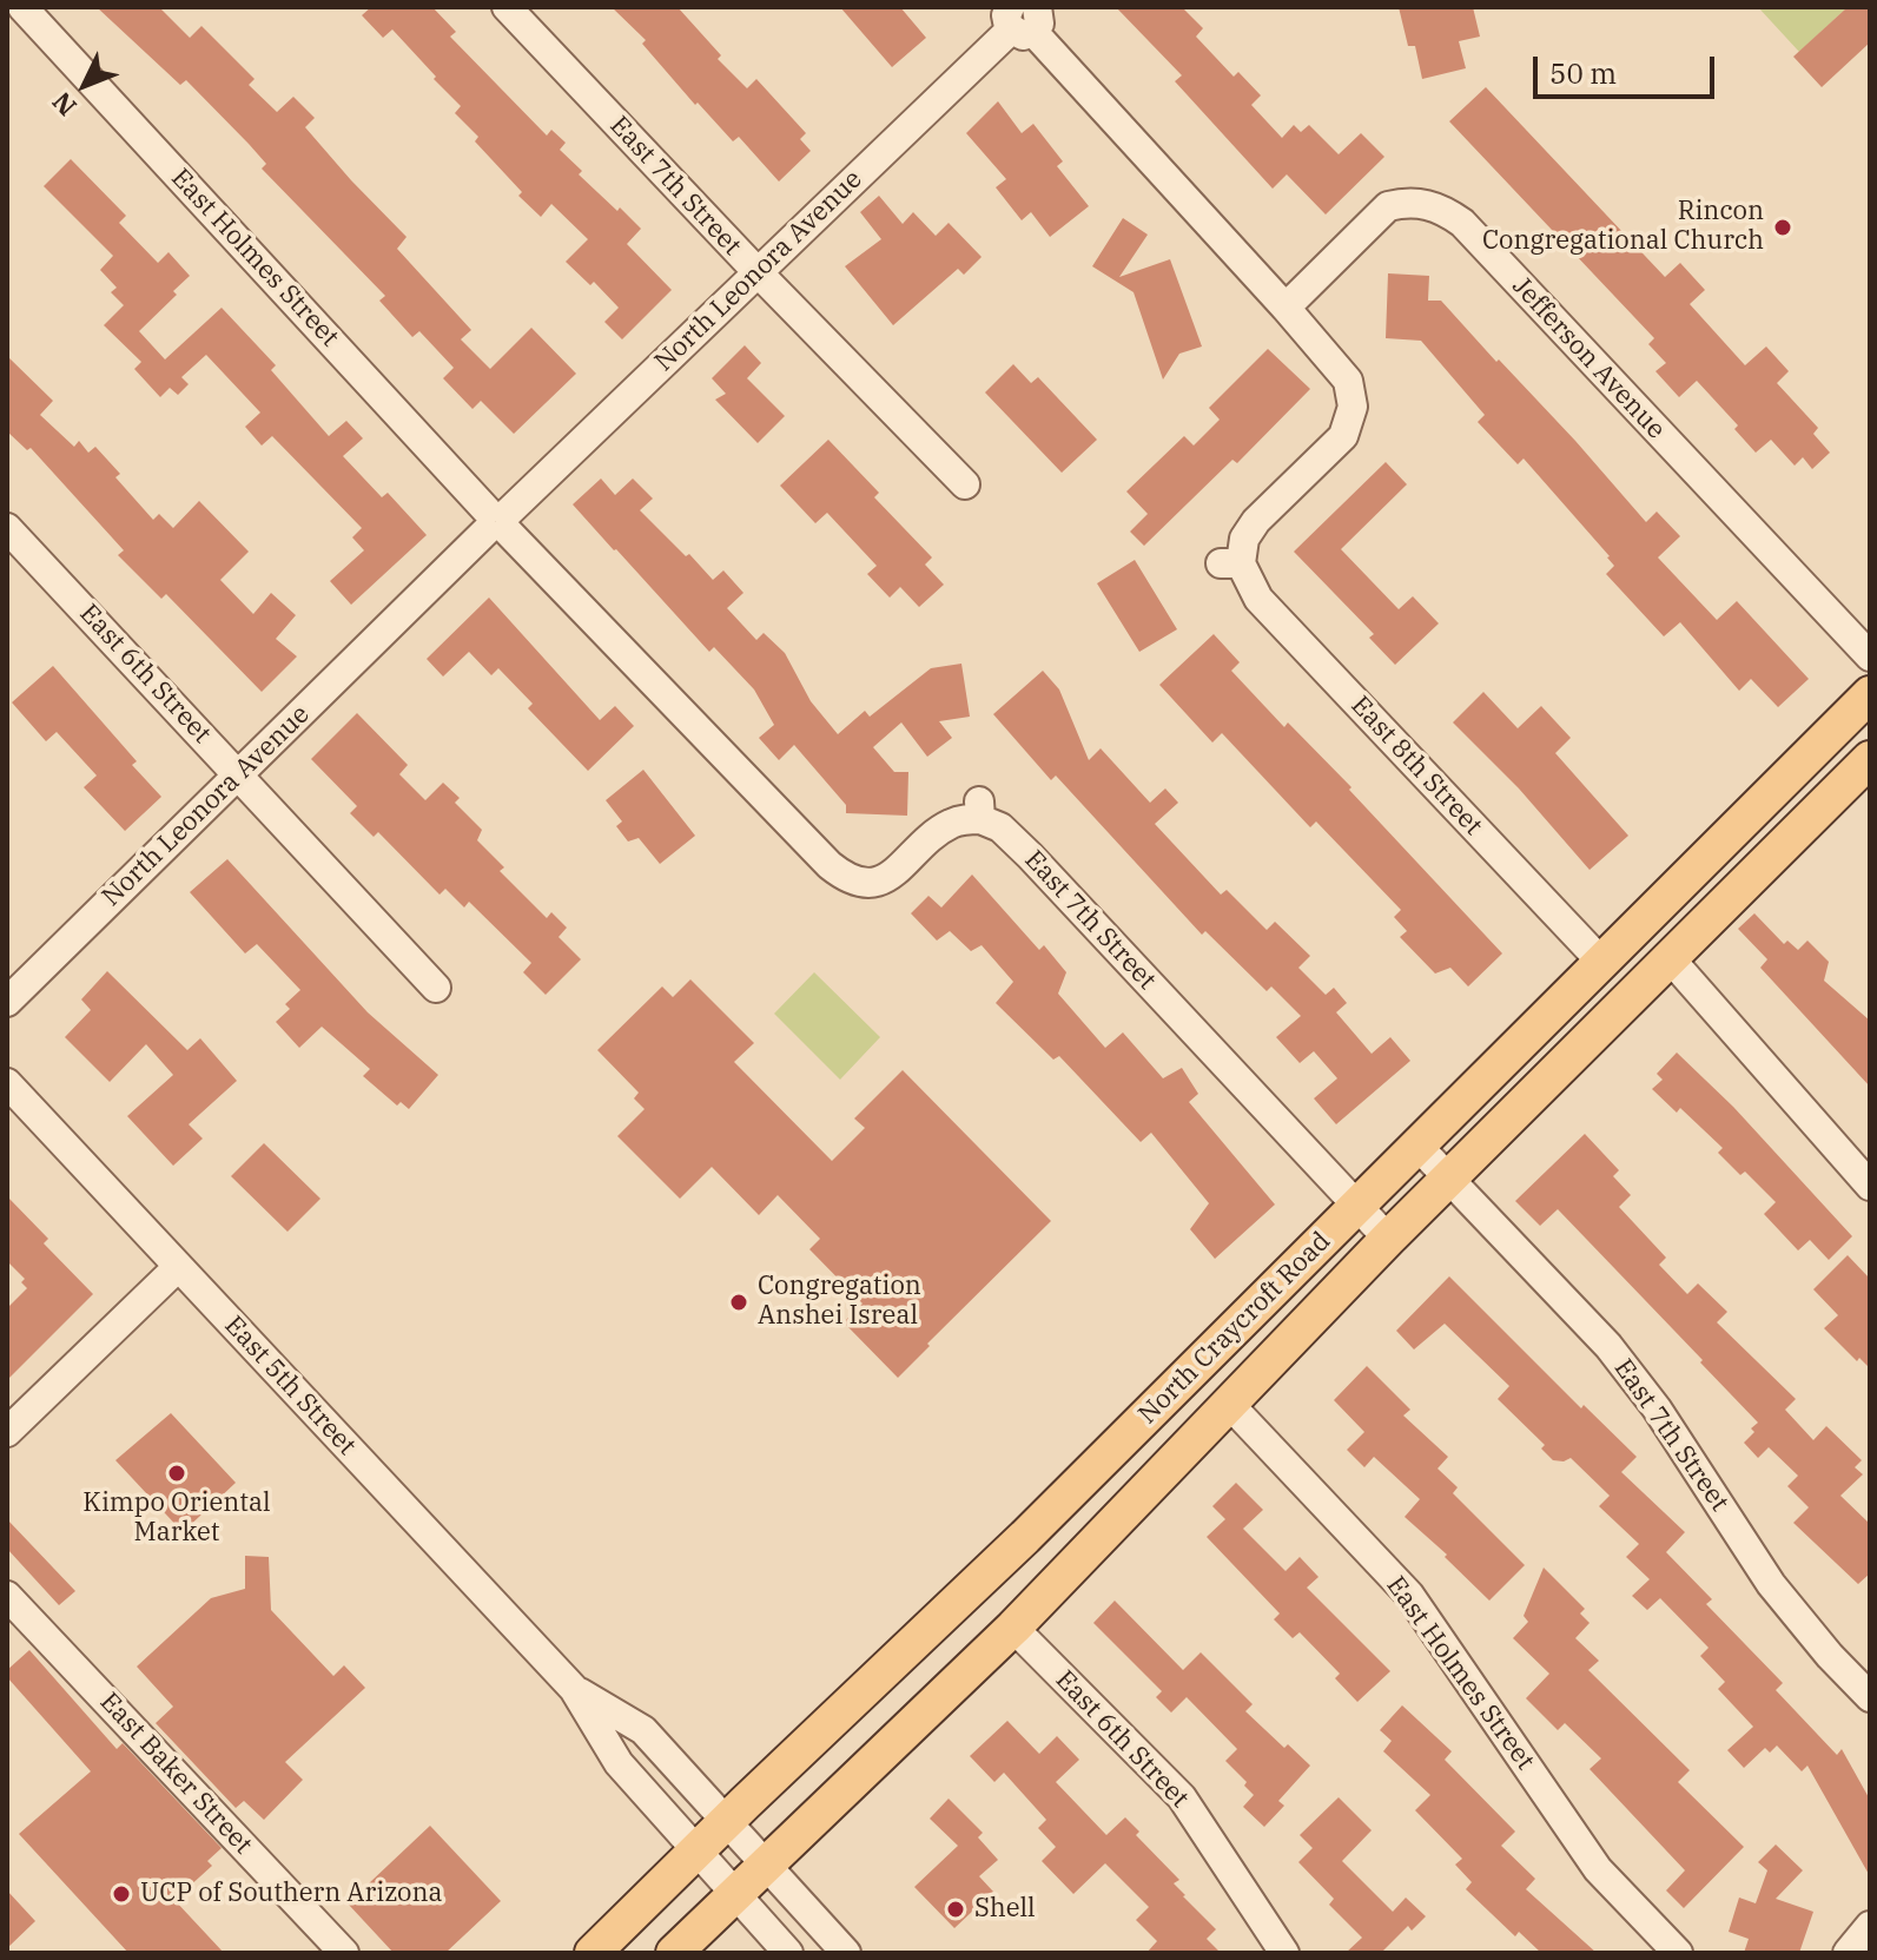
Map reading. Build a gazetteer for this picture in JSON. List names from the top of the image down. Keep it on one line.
{"streets":{"main road":["North Craycroft Road"],"street":["East 7th Street","East Holmes Street","North Leonora Avenue","Jefferson Avenue","East 6th Street","East 8th Street","East 5th Street","East Baker Street"]},"crossings":[["East 7th Street","East Holmes Street"],["East 7th Street","North Leonora Avenue"],["East 7th Street","North Craycroft Road"],["East Holmes Street","North Leonora Avenue"],["East Holmes Street","North Craycroft Road"],["North Leonora Avenue","East 6th Street"],["Jefferson Avenue","East 8th Street"],["East 6th Street","North Craycroft Road"],["East 8th Street","North Craycroft Road"],["North Craycroft Road","East 5th Street"]],"places":["Rincon Congregational Church","Congregation Anshei Isreal","Kimpo Oriental Market","UCP of Southern Arizona","Shell"],"scale_bar":"50 m","north":"bottom left"}
